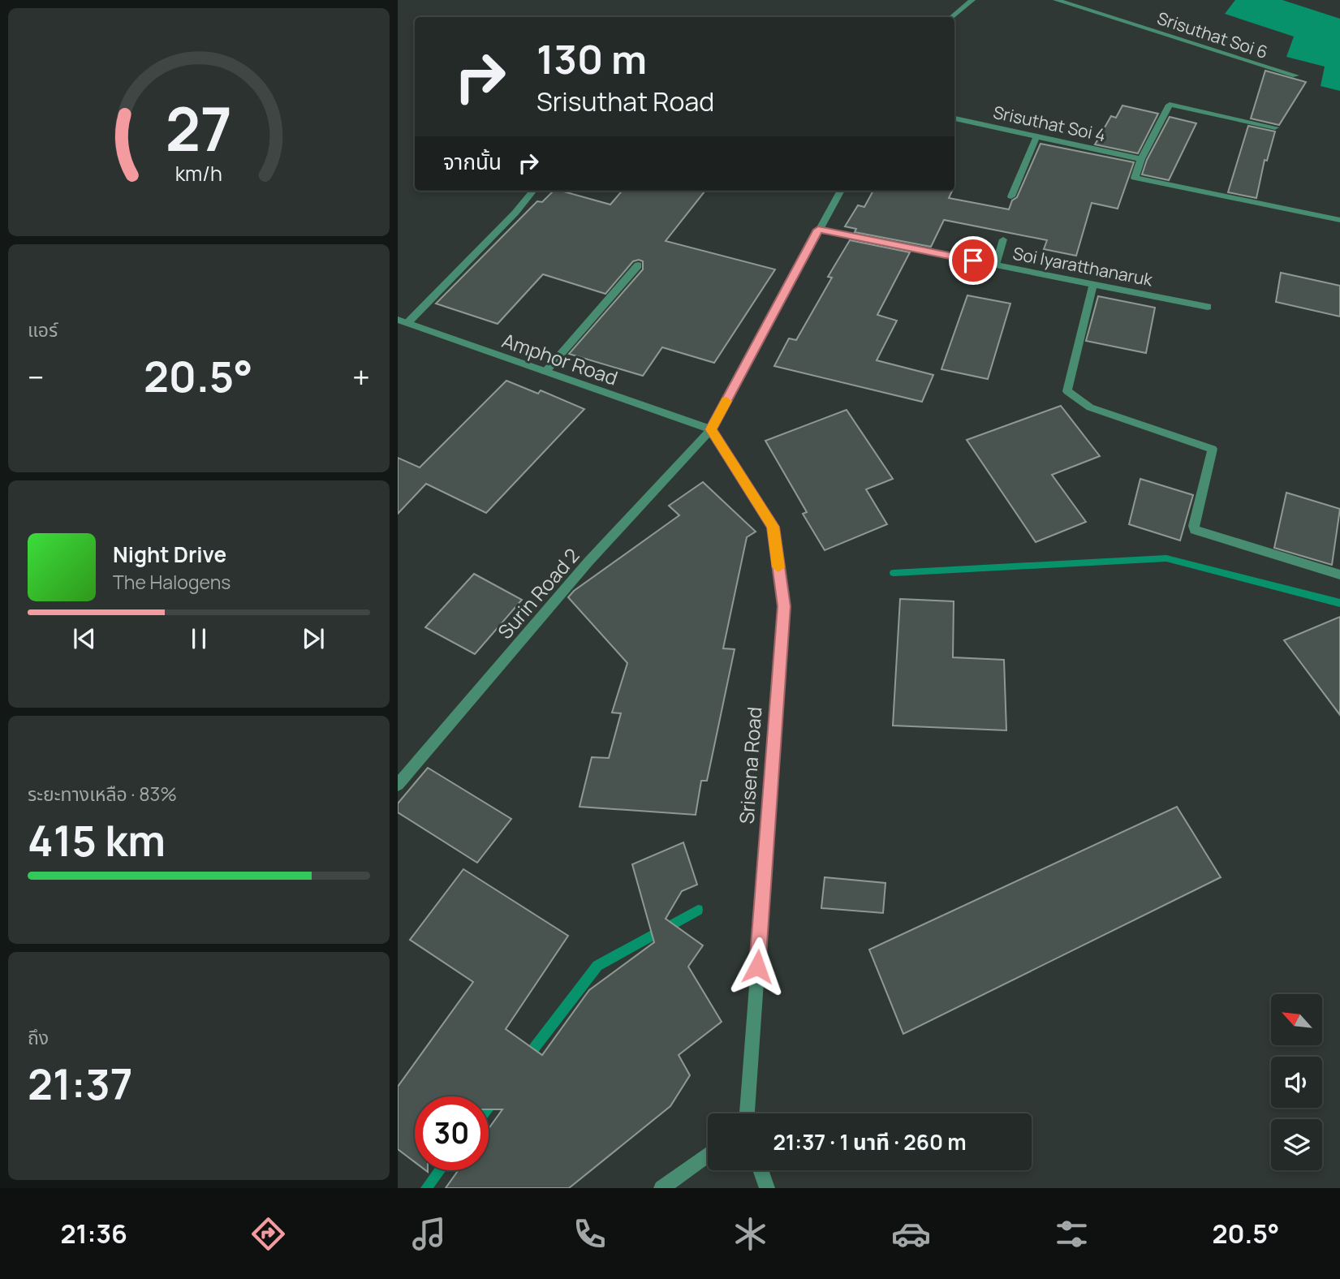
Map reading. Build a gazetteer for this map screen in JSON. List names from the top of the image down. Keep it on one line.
{"streets":{"street":["Srisuthat Soi 6","Srisuthat Soi 4","Soi Iyaratthanaruk","Amphor Road","Surin Road 2","Srisena Road"]},"crossings":[["Soi Iyaratthanaruk","Surin Road 2"],["Amphor Road","Surin Road 2"],["Amphor Road","Srisena Road"],["Surin Road 2","Srisena Road"]],"north":"top left","page":{"turn":["130 m","Srisuthat Road"],"then":"จากนั้น","tile":["แอร์",["ระยะทางเหลือ · 83%","415 km"],["ถึง","21:37"]],"heat":["−","20.5°","+"],"song":["Night Drive","The Halogens"],"limit":"30","trip":"21:37 · 1 นาที · 260 m","tabs":["21:36","20.5°"],"gauge":["27","km/h"]}}
